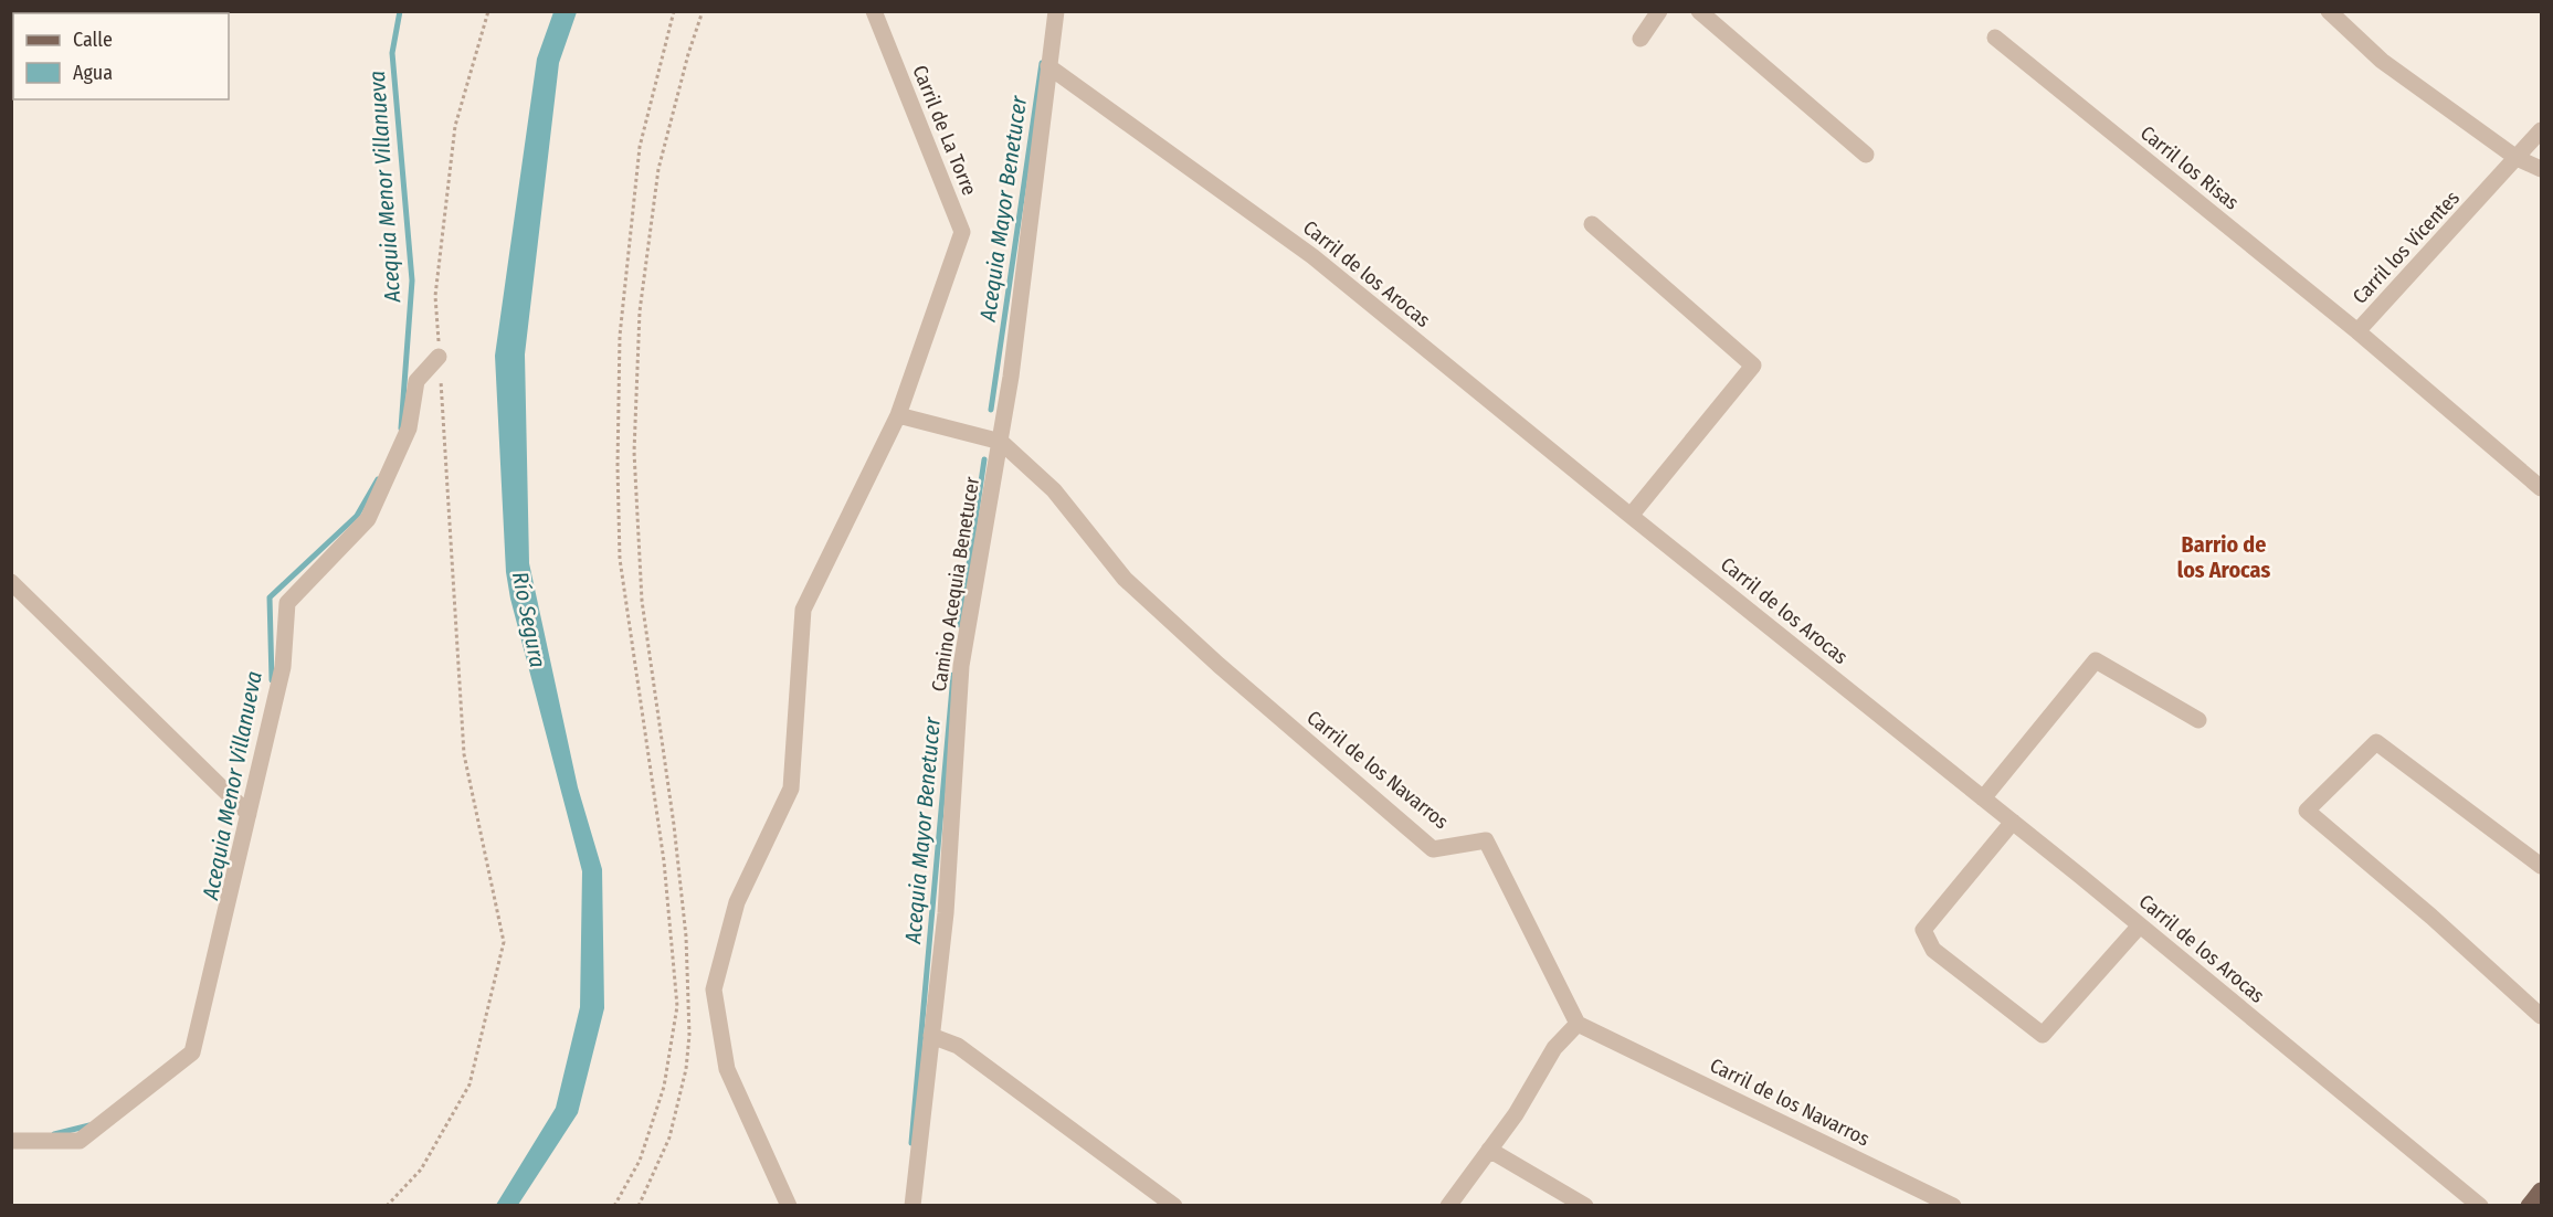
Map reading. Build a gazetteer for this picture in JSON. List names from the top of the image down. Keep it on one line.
{"streets":{"street":["Carril de La Torre","Carril los Risas","Carril los Vicentes","Carril de los Arocas","Camino Acequia Benetucer","Carril de los Navarros"]},"crossings":[["Carril de La Torre","Carril de los Navarros"],["Carril los Risas","Carril los Vicentes"],["Carril de los Arocas","Camino Acequia Benetucer"],["Camino Acequia Benetucer","Carril de los Navarros"]],"districts":["Barrio de los Arocas"],"water":["Acequia Menor Villanueva","Acequia Mayor Benetucer","Río Segura"],"legend":["Calle","Agua"]}
